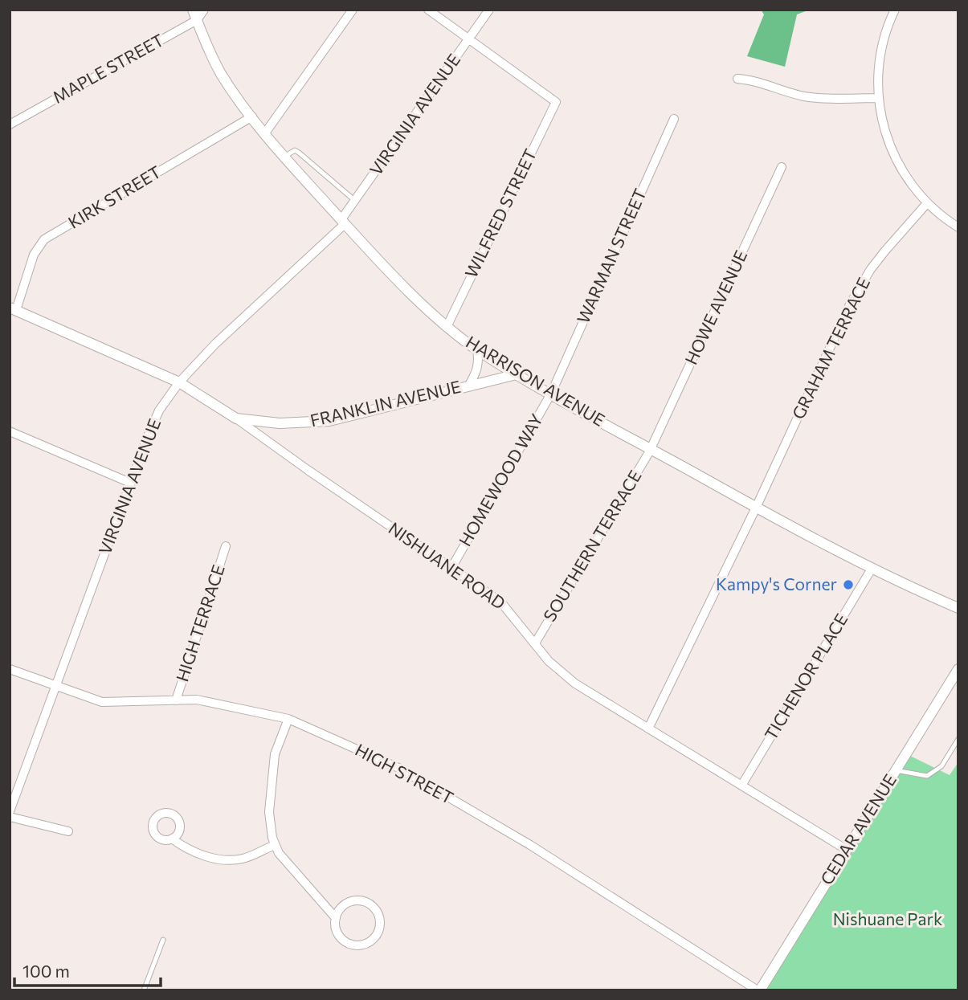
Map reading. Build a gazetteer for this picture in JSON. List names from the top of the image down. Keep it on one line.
{"streets":{"street":["MAPLE STREET","VIRGINIA AVENUE","KIRK STREET","WILFRED STREET","WARMAN STREET","HOWE AVENUE","GRAHAM TERRACE","HARRISON AVENUE","FRANKLIN AVENUE","HOMEWOOD WAY","SOUTHERN TERRACE","NISHUANE ROAD","HIGH TERRACE","TICHENOR PLACE","HIGH STREET","CEDAR AVENUE"]},"crossings":[["MAPLE STREET","HARRISON AVENUE"],["VIRGINIA AVENUE","WILFRED STREET"],["VIRGINIA AVENUE","HARRISON AVENUE"],["VIRGINIA AVENUE","FRANKLIN AVENUE"],["VIRGINIA AVENUE","HIGH STREET"],["KIRK STREET","HARRISON AVENUE"],["KIRK STREET","FRANKLIN AVENUE"],["WILFRED STREET","HARRISON AVENUE"],["WARMAN STREET","HARRISON AVENUE"],["WARMAN STREET","HOMEWOOD WAY"],["HOWE AVENUE","HARRISON AVENUE"],["HOWE AVENUE","SOUTHERN TERRACE"],["GRAHAM TERRACE","HARRISON AVENUE"],["GRAHAM TERRACE","NISHUANE ROAD"],["HARRISON AVENUE","FRANKLIN AVENUE"],["HARRISON AVENUE","HOMEWOOD WAY"],["HARRISON AVENUE","SOUTHERN TERRACE"],["HARRISON AVENUE","TICHENOR PLACE"],["FRANKLIN AVENUE","NISHUANE ROAD"],["HOMEWOOD WAY","NISHUANE ROAD"],["SOUTHERN TERRACE","NISHUANE ROAD"],["NISHUANE ROAD","TICHENOR PLACE"],["NISHUANE ROAD","CEDAR AVENUE"],["HIGH TERRACE","HIGH STREET"],["HIGH STREET","CEDAR AVENUE"]],"parks":["Nishuane Park"],"places":["Kampy's Corner"],"scale_bar":"100 m"}
